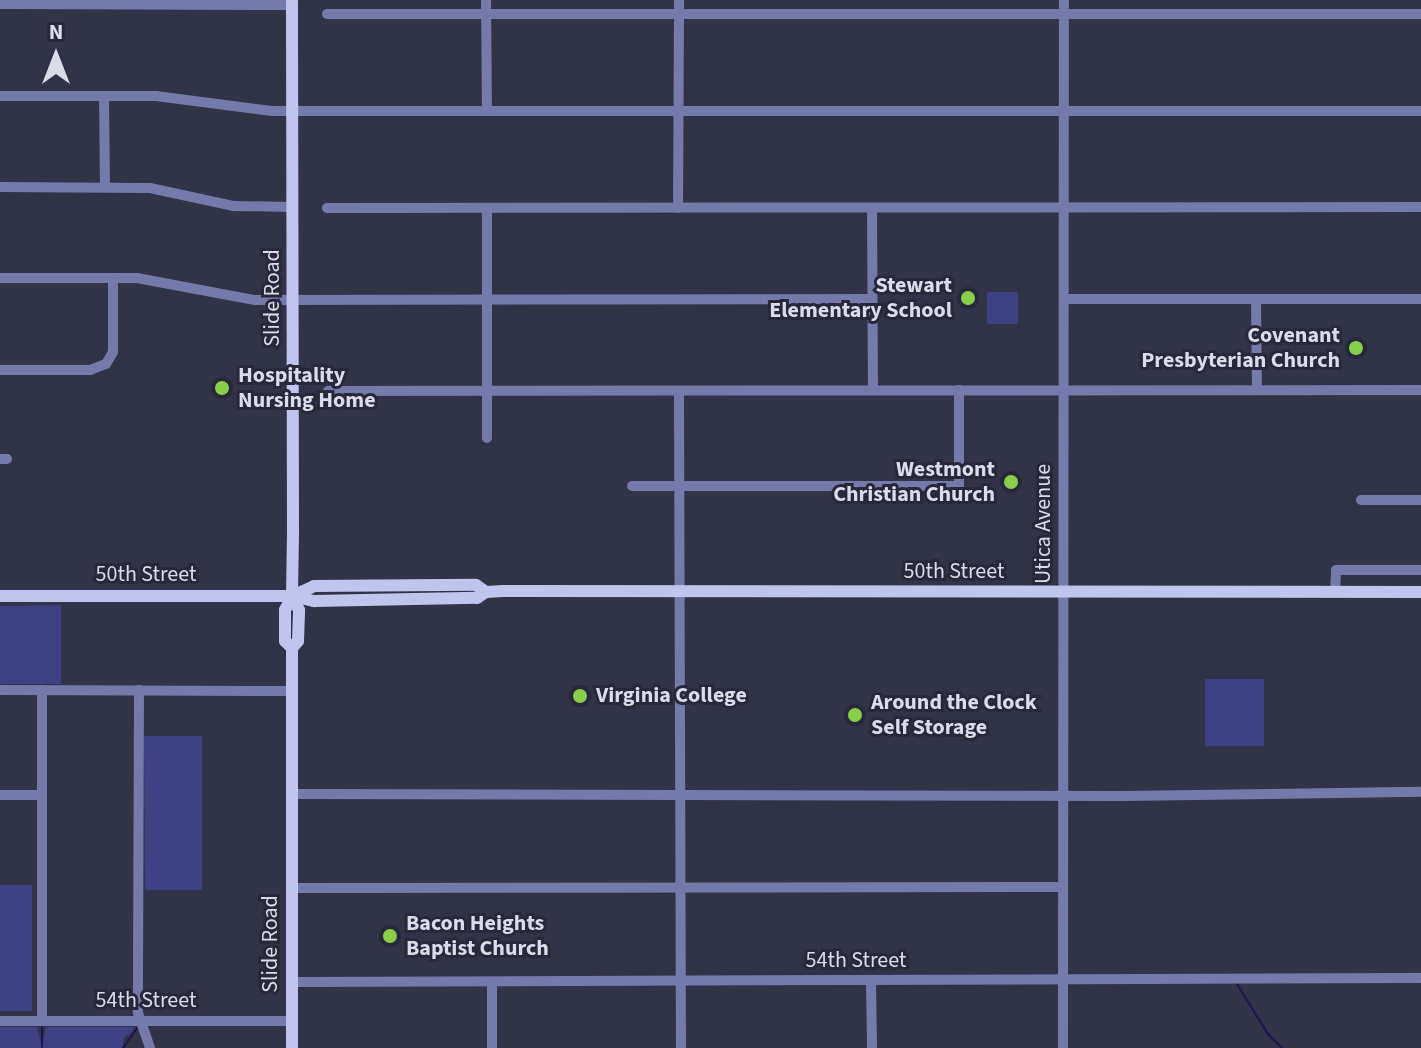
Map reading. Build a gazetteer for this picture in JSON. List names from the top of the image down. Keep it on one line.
{"streets":{"main road":["Slide Road","50th Street"],"street":["Utica Avenue","54th Street"]},"crossings":[["Slide Road","50th Street"],["Slide Road","54th Street"],["Utica Avenue","50th Street"],["Utica Avenue","54th Street"]],"places":["Stewart Elementary School","Covenant Presbyterian Church","Hospitality Nursing Home","Westmont Christian Church","Virginia College","Around the Clock Self Storage","Bacon Heights Baptist Church"],"north":"top"}
